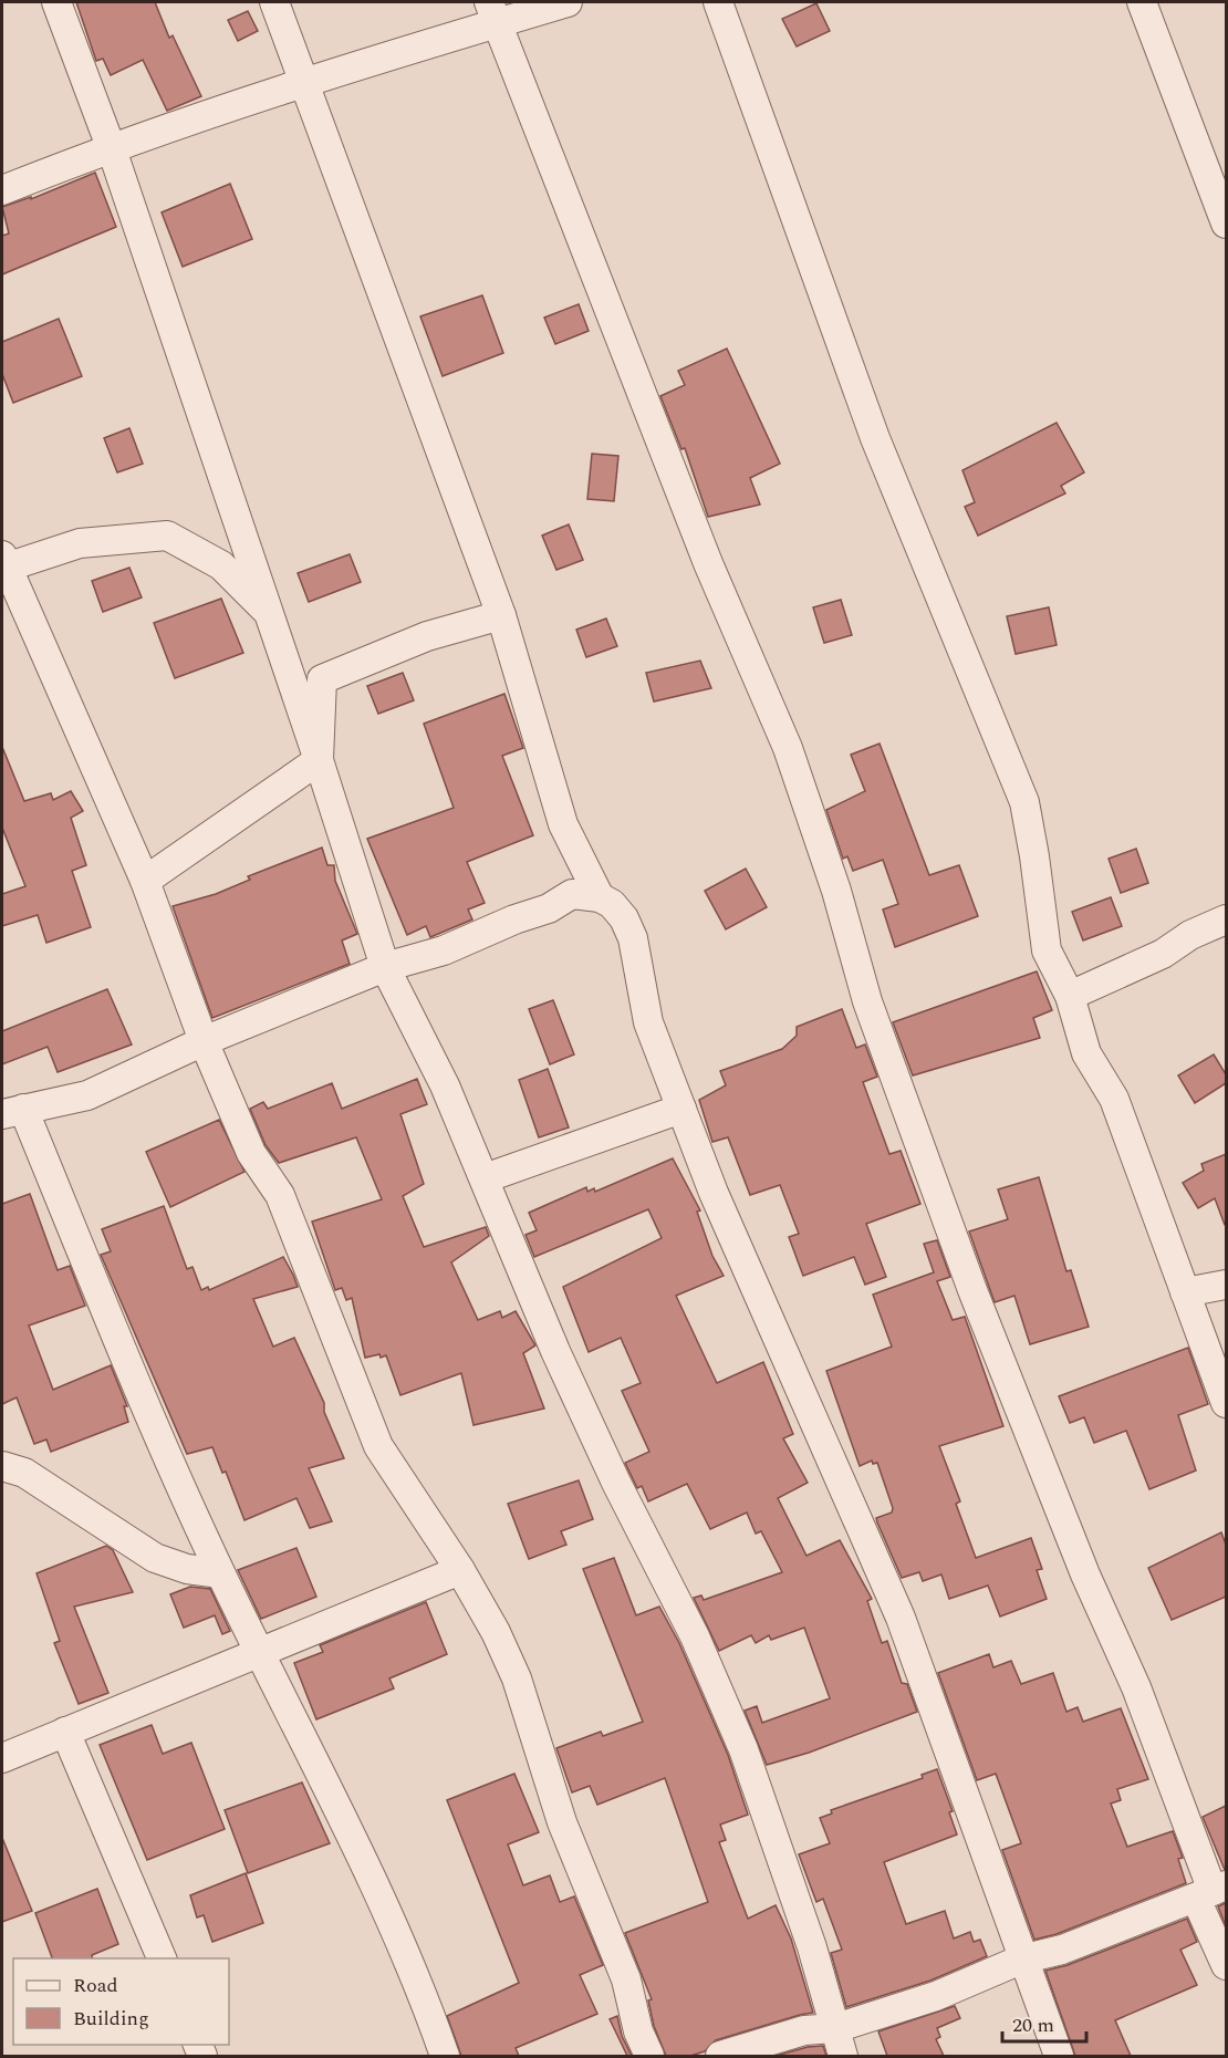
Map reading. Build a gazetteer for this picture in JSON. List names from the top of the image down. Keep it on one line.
{"legend":["Road","Building"],"scale_bar":"20 m"}
